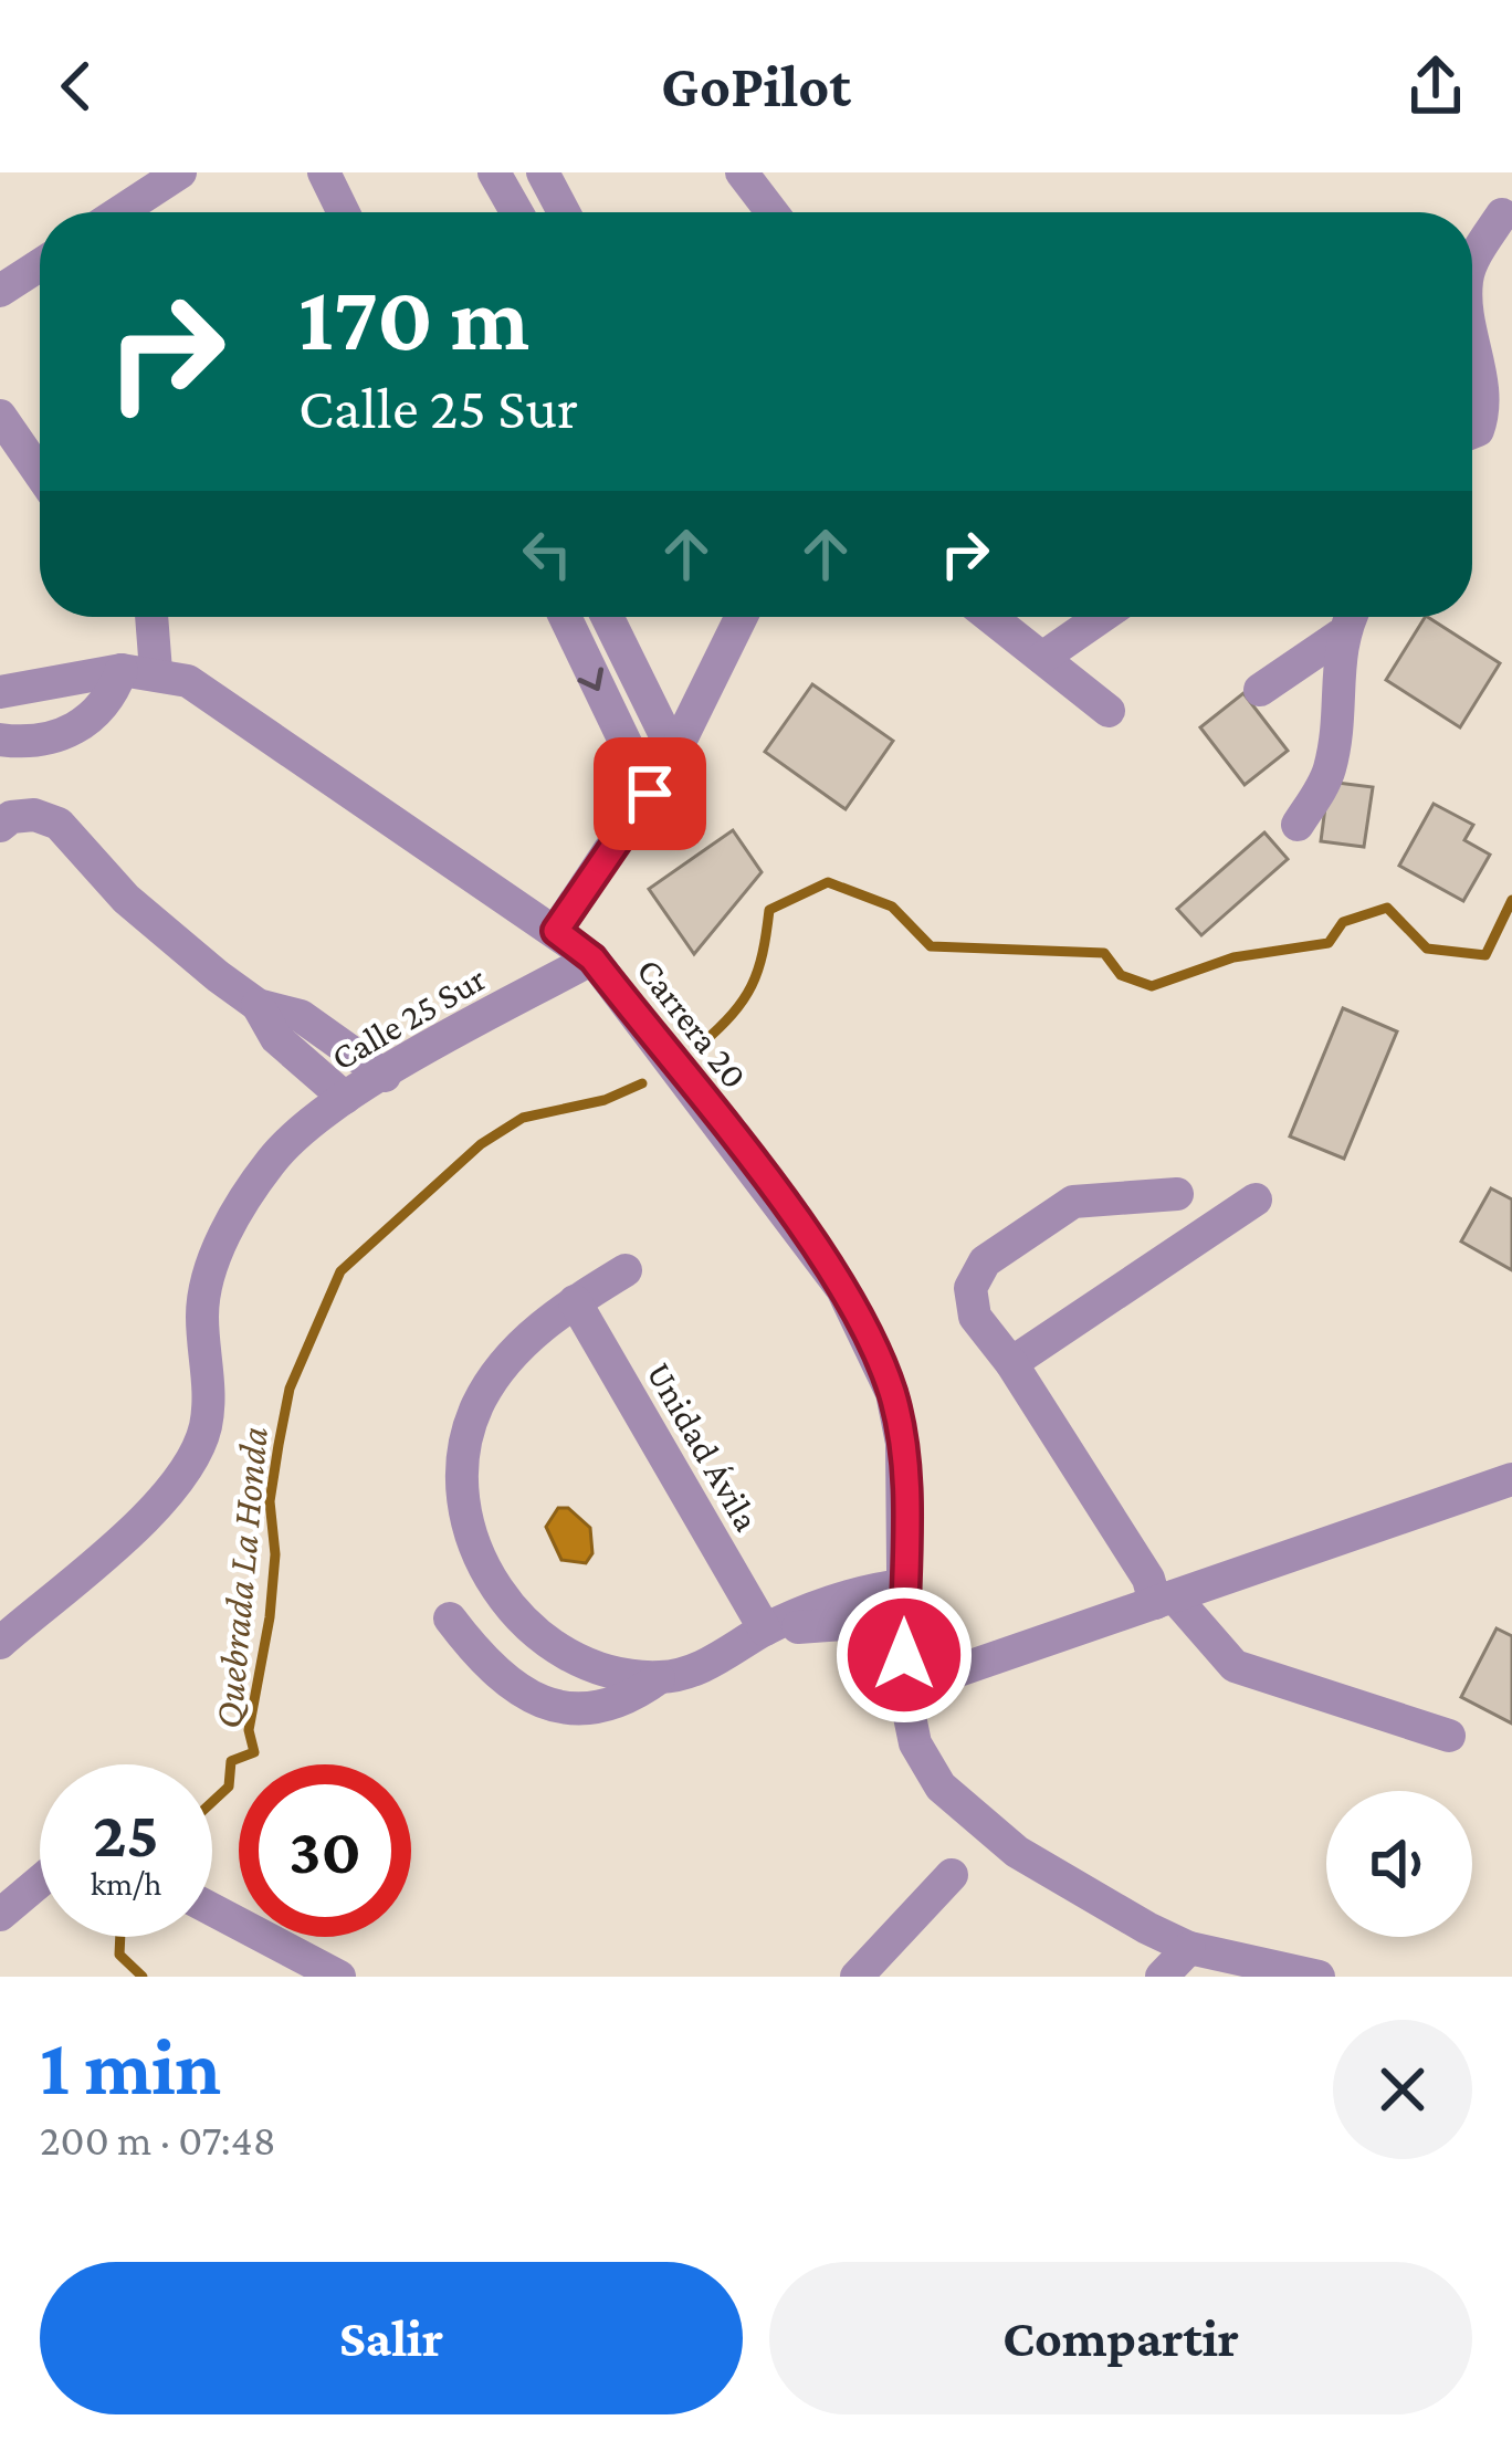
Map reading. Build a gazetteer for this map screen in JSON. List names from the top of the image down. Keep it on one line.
{"streets":{"street":["Calle 25 Sur","Carrera 20","Unidad Ávila"]},"crossings":[["Calle 25 Sur","Carrera 20"]],"water":["Quebrada La Honda"],"page":{"header":"GoPilot","turn":["170 m","Calle 25 Sur"],"speed":"25 km/h","limit":"30","heading":["1 min","200 m · 07:48"],"buttons":["Salir","Compartir"]}}
